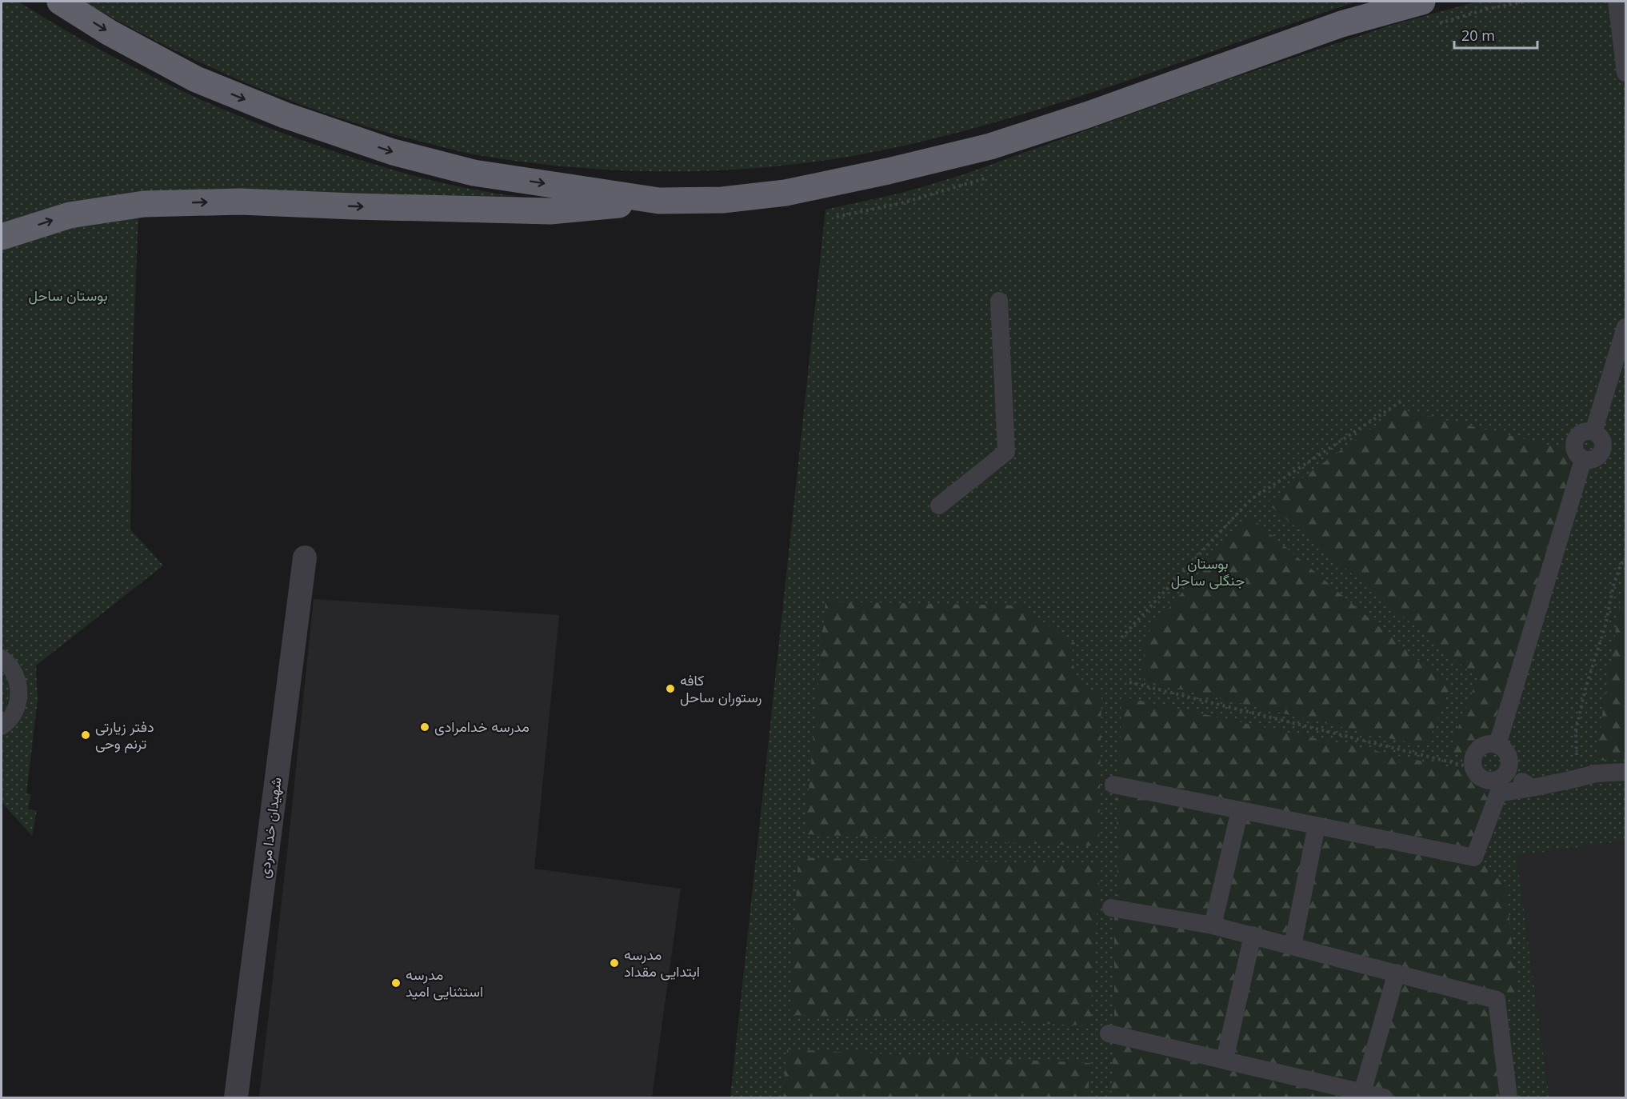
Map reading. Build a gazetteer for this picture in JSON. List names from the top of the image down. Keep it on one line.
{"streets":{"street":["شهیدان خدا مردی"]},"parks":["بوستان ساحل","بوستان جنگلی ساحل"],"places":["کافه رستوران ساحل","مدرسه خدامرادی","دفتر زیارتی ترنم وحی","مدرسه ابتدایی مقداد","مدرسه استثنایی امید"],"scale_bar":"20 m"}
